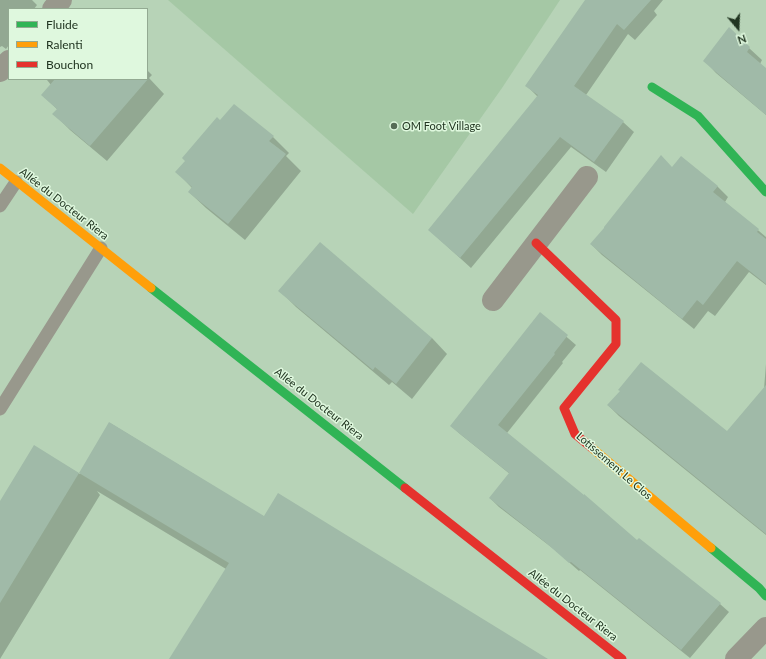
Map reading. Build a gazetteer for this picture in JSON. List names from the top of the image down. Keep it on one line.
{"streets":{"street":["Allée du Docteur Riera","Lotissement Le Clos"]},"places":["OM Foot Village"],"legend":["Fluide","Ralenti","Bouchon"],"north":"bottom"}
